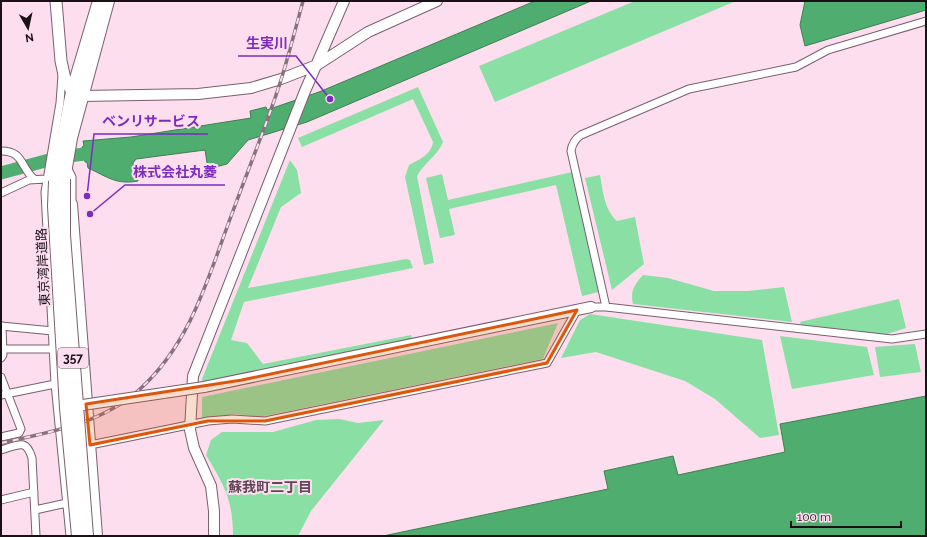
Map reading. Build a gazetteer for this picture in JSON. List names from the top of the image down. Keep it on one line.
{"streets":{"highway":["東京湾岸道路","357"]},"districts":["蘇我町二丁目"],"places":["生実川","ベンリサービス","株式会社丸菱"],"scale_bar":"100 m","north":"bottom"}
